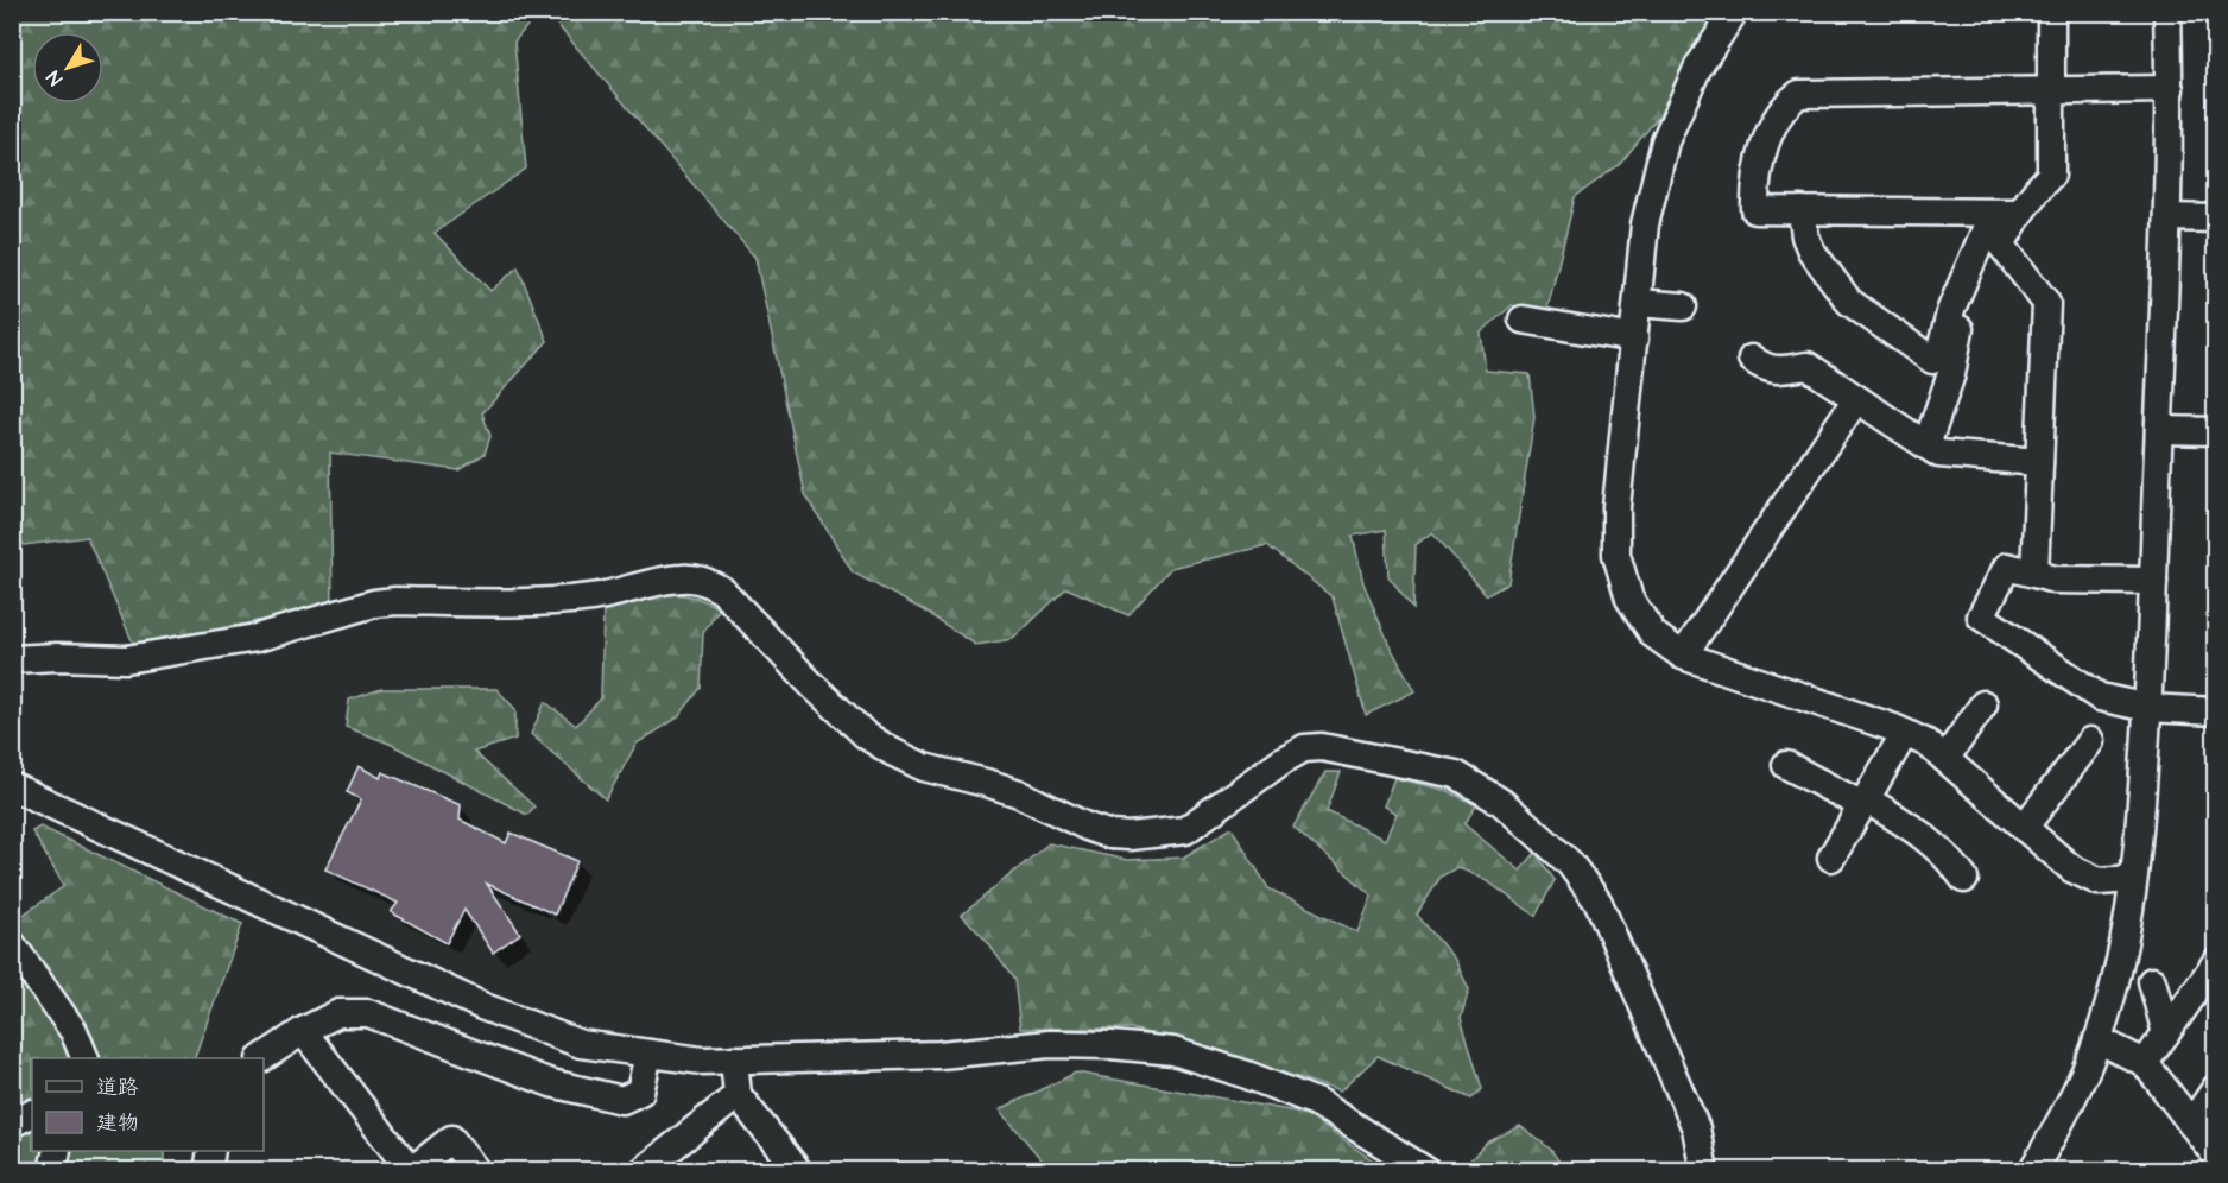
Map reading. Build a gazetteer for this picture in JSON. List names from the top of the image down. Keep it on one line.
{"legend":["道路","建物"],"north":"bottom left"}
